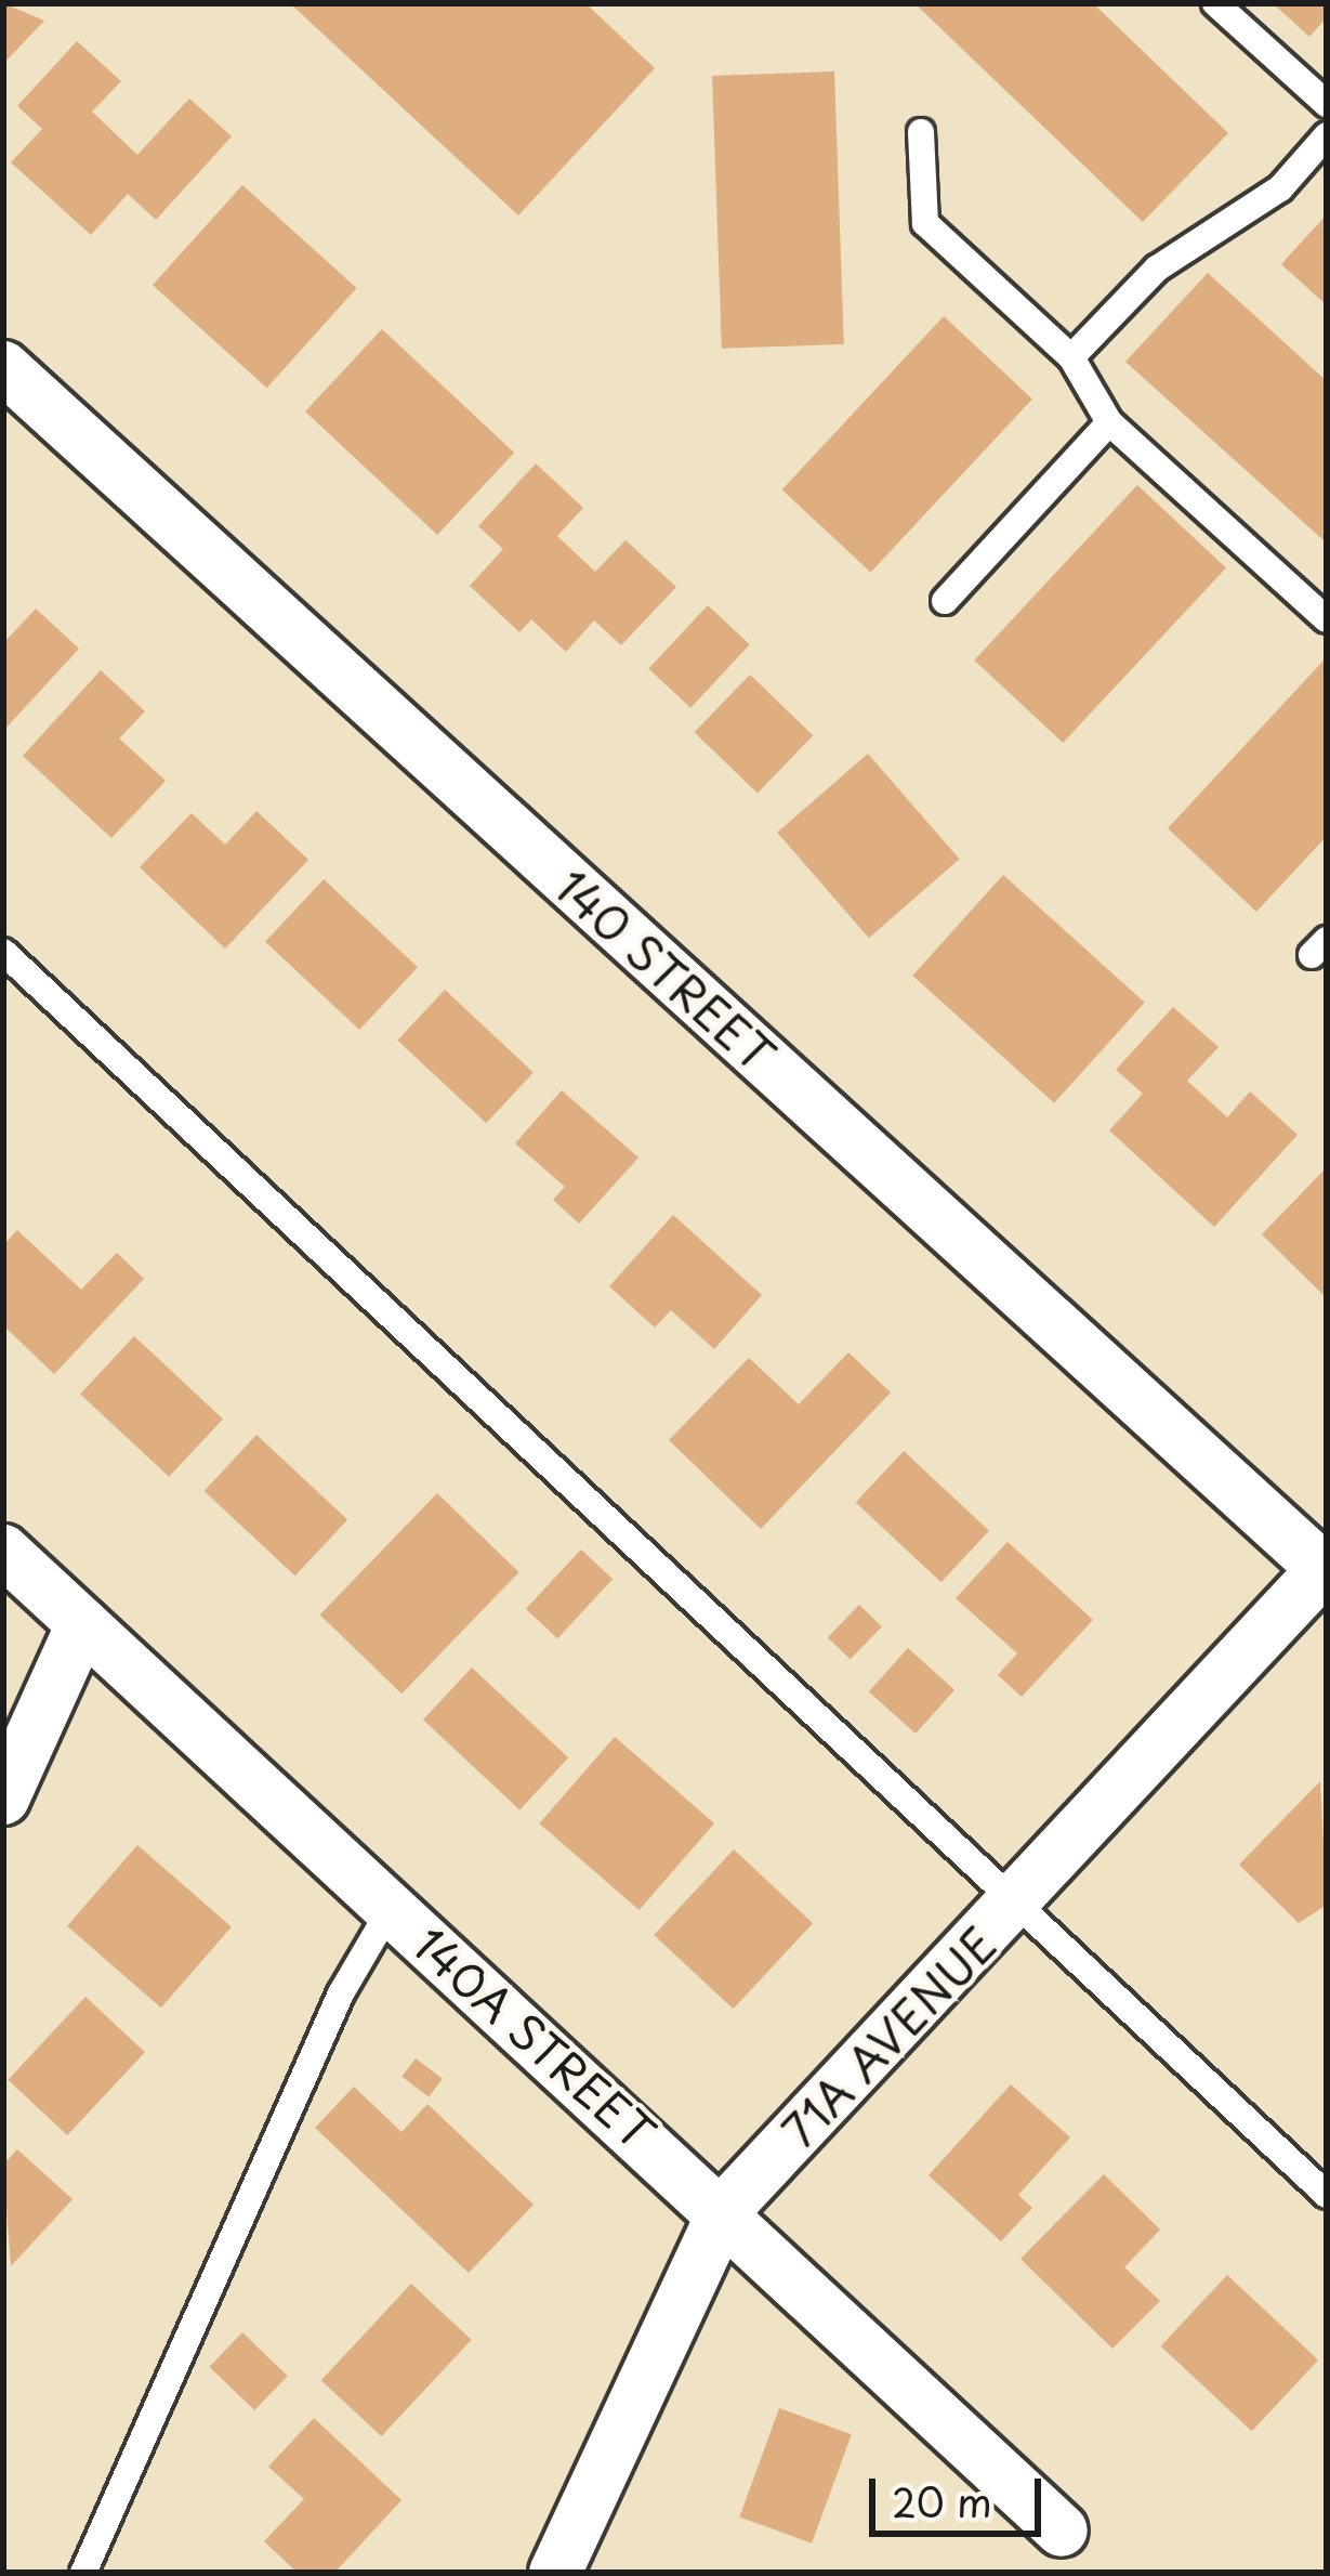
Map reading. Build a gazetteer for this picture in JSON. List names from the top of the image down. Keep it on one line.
{"streets":{"street":["140 STREET","71A AVENUE","140A STREET"]},"crossings":[["140 STREET","71A AVENUE"],["71A AVENUE","140A STREET"]],"scale_bar":"20 m"}
